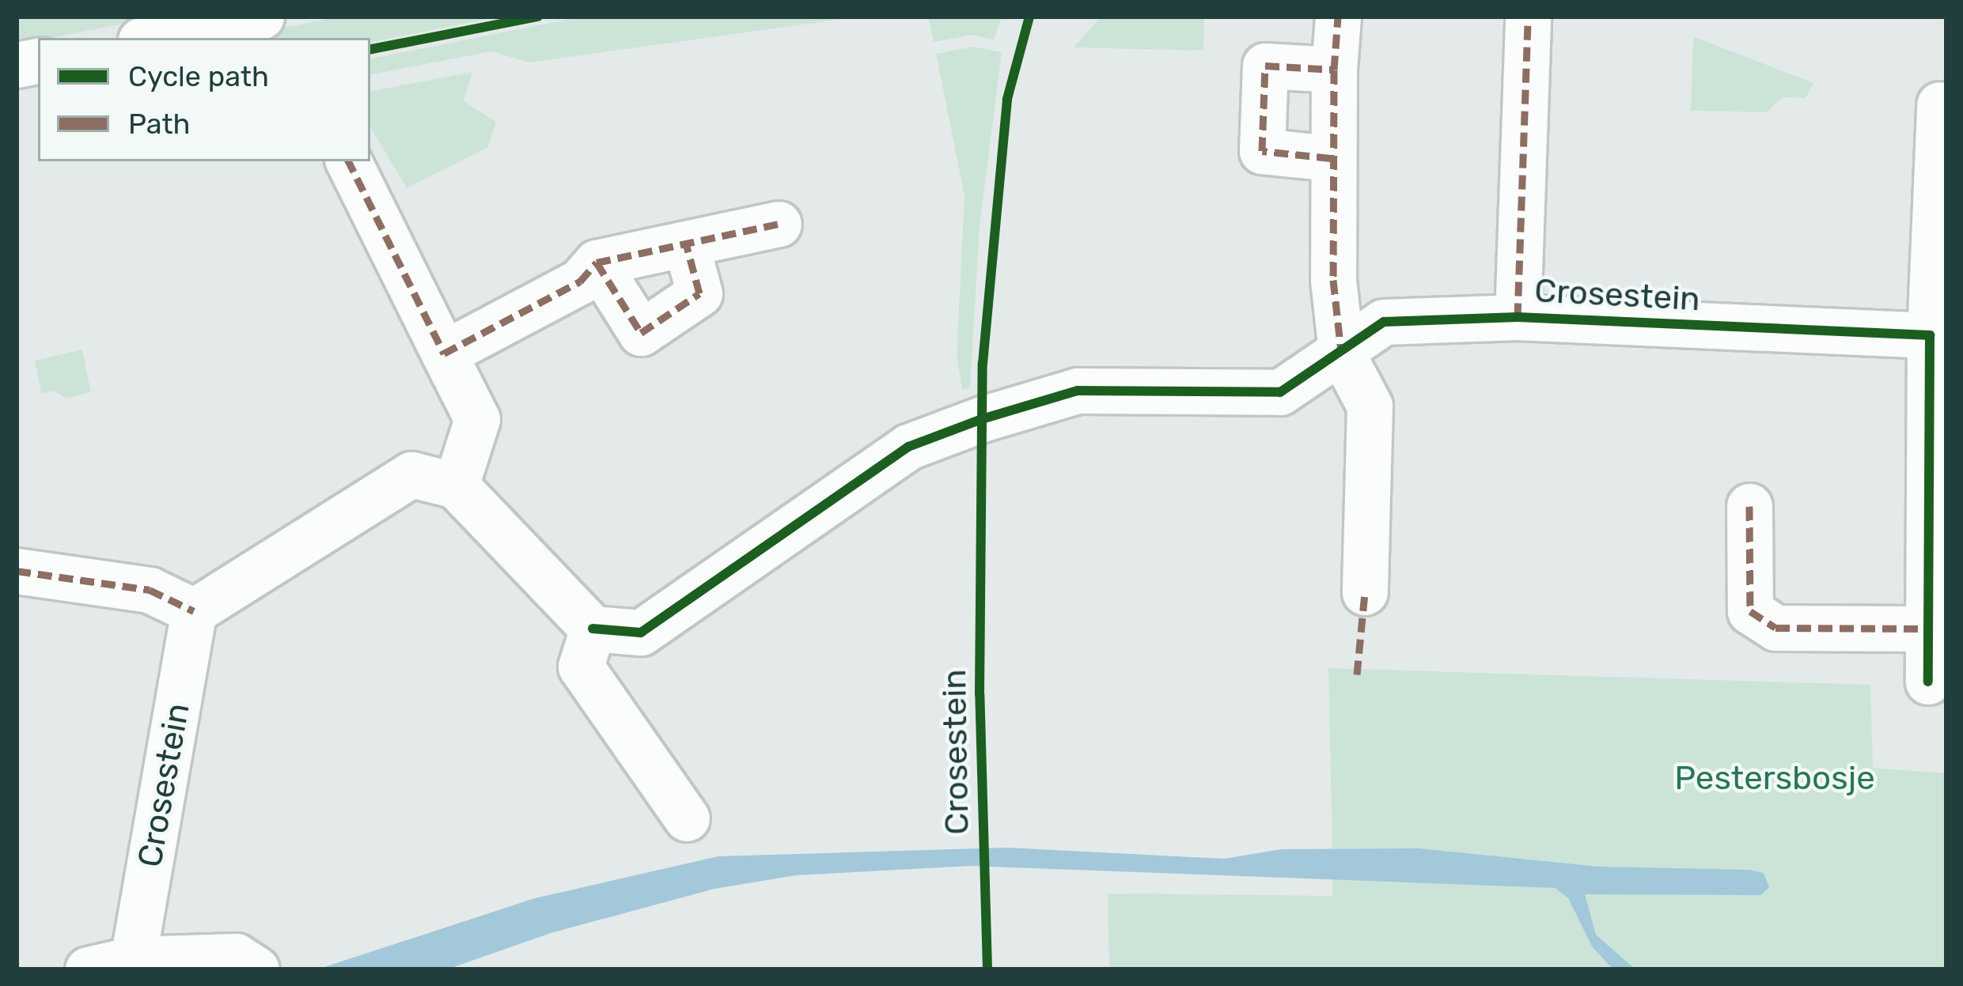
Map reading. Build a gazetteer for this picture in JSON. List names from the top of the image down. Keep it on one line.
{"streets":{"street":["Crosestein"]},"parks":["Pestersbosje"],"legend":["Cycle path","Path"]}
